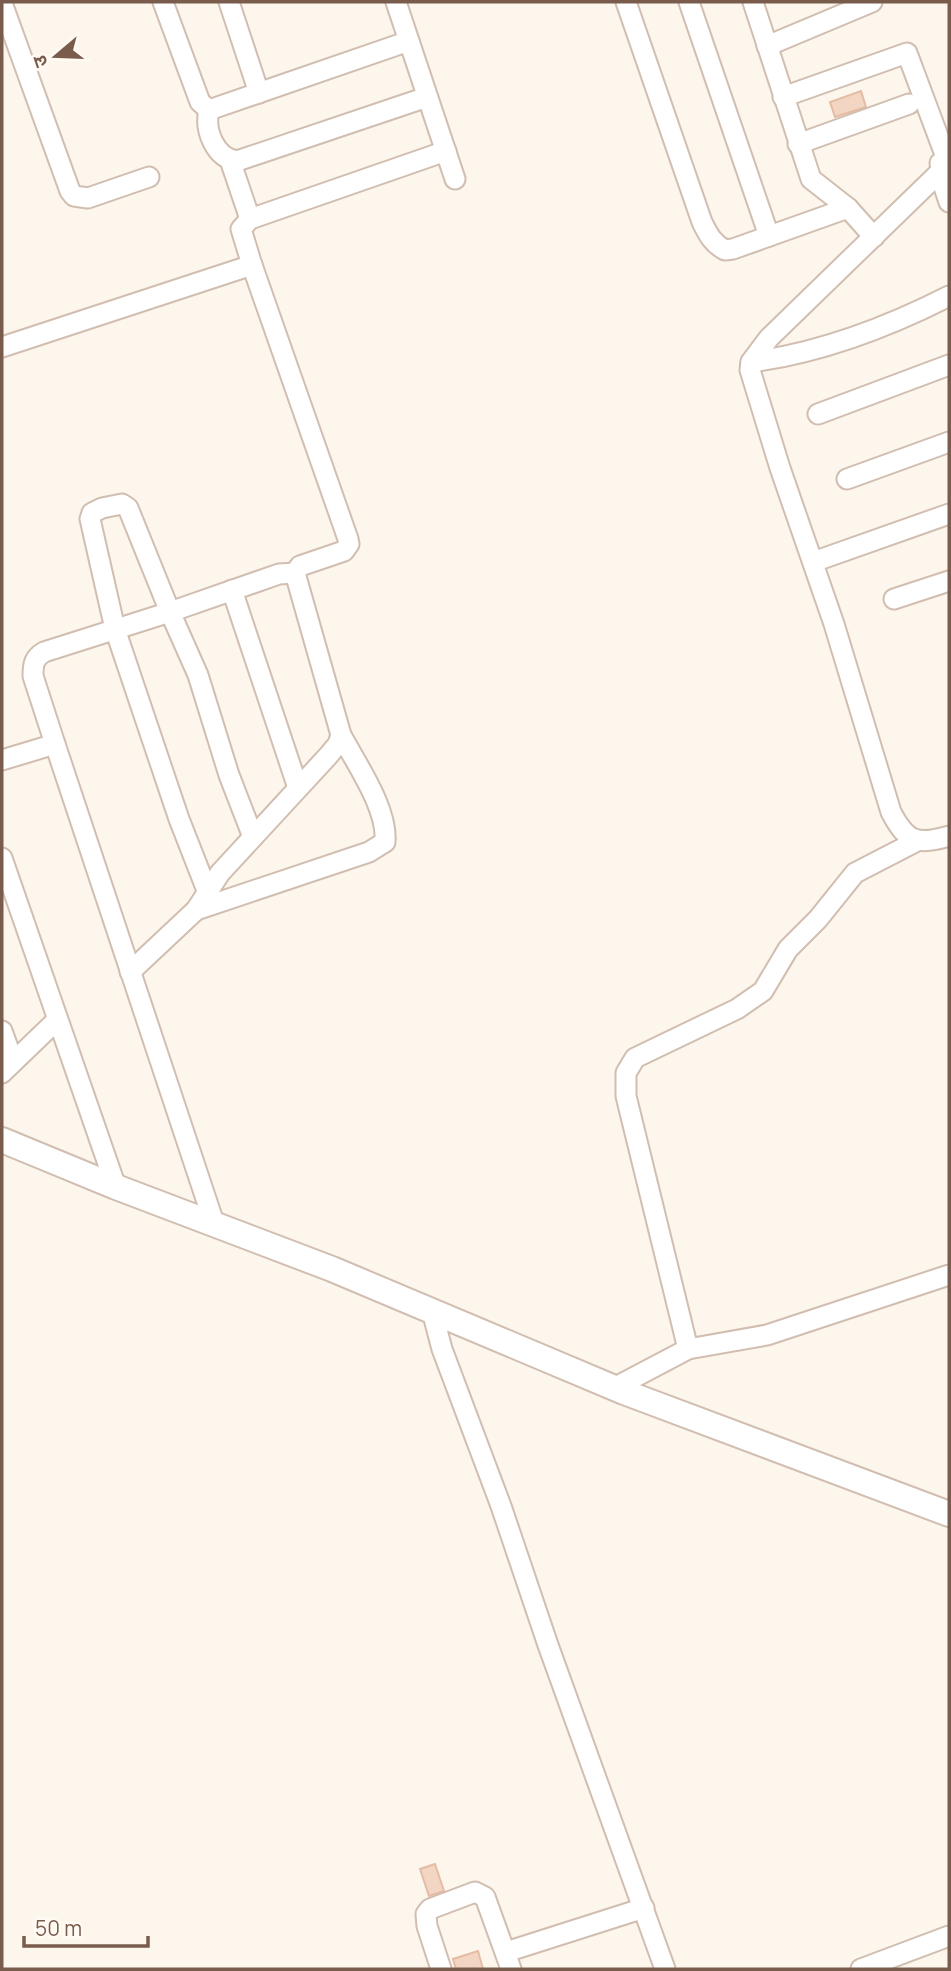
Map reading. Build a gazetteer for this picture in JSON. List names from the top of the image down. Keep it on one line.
{"scale_bar":"50 m","north":"left"}
